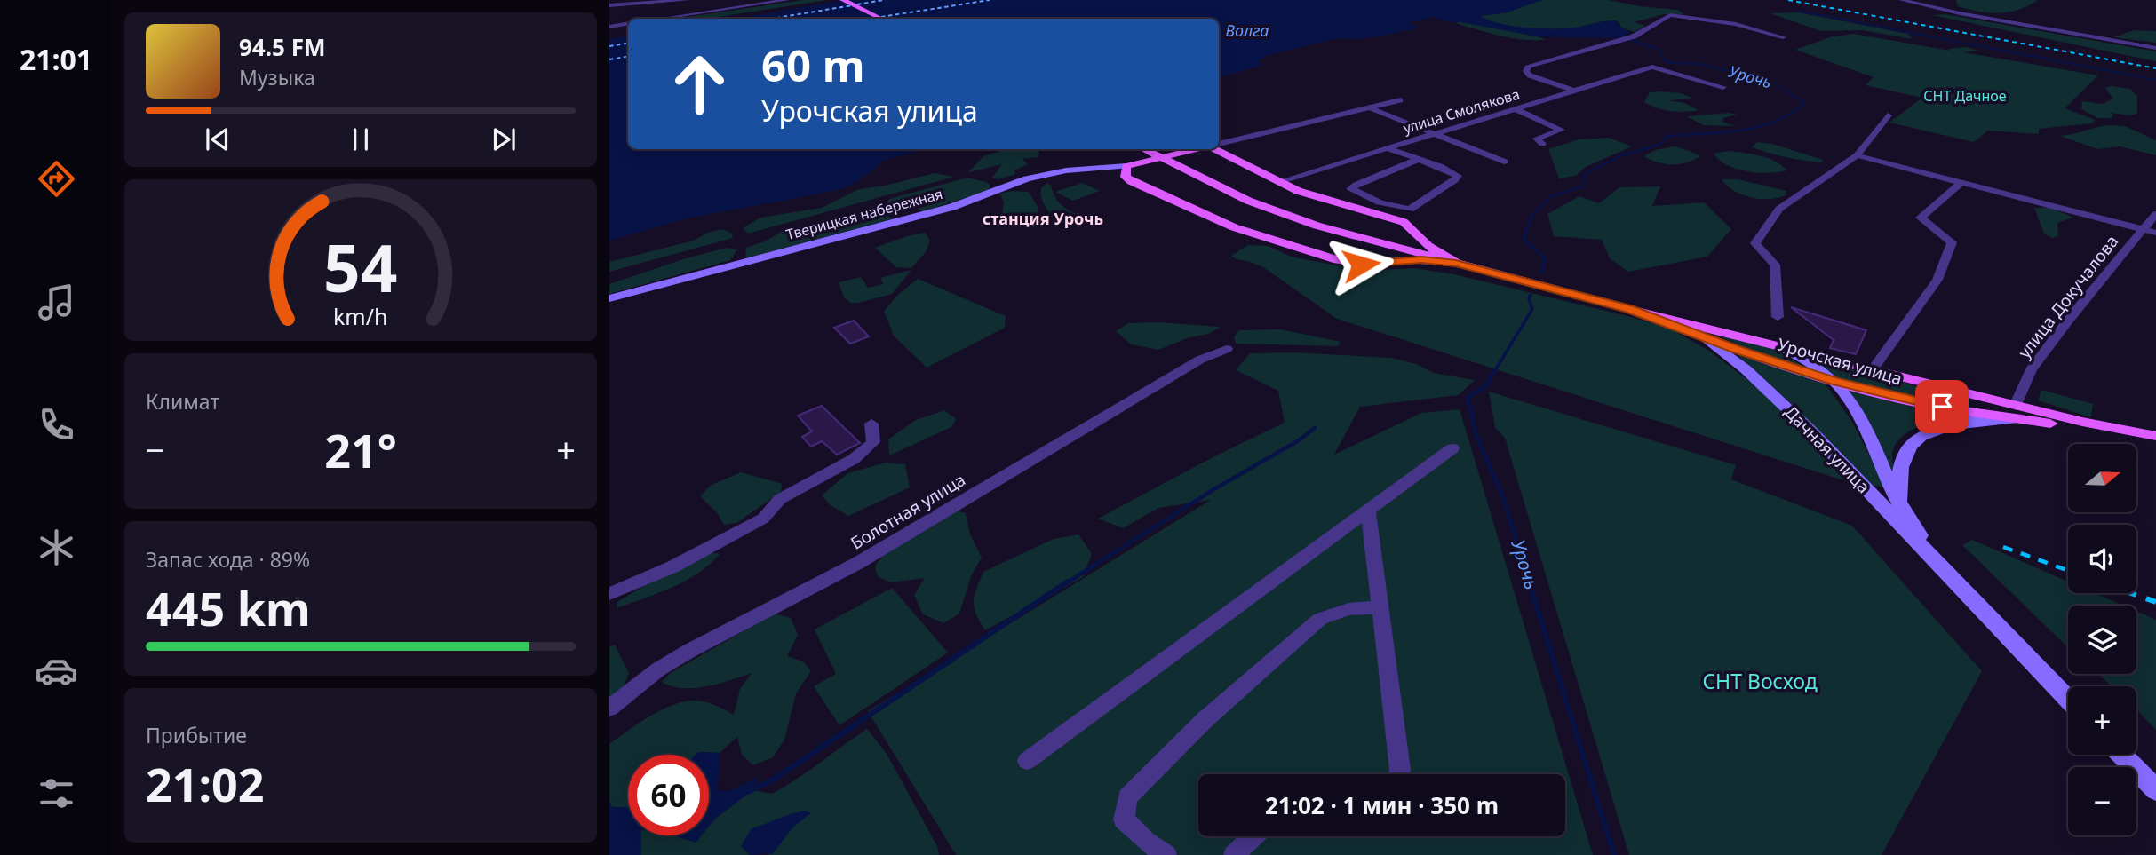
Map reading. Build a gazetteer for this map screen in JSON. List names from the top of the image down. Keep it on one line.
{"streets":{"main road":["Тверицкая набережная","Урочская улица","Дачная улица"],"street":["улица Смолякова","улица Докучалова","Болотная улица"]},"crossings":[["улица Докучалова","Урочская улица"],["Урочская улица","Дачная улица"]],"districts":["станция Урочь"],"water":["Волга","Урочь"],"parks":["СНТ Дачное","СНТ Восход"],"north":"right","page":{"tabs":"21:01","turn":["60 m","Урочская улица"],"song":["94.5 FM","Музыка"],"tile":["Климат",["Запас хода · 89%","445 km"],["Прибытие","21:02"]],"heat":["−","21°","+"],"map_buttons":["+","−"],"limit":"60","trip":"21:02 · 1 мин · 350 m","gauge":["54","km/h"]}}
